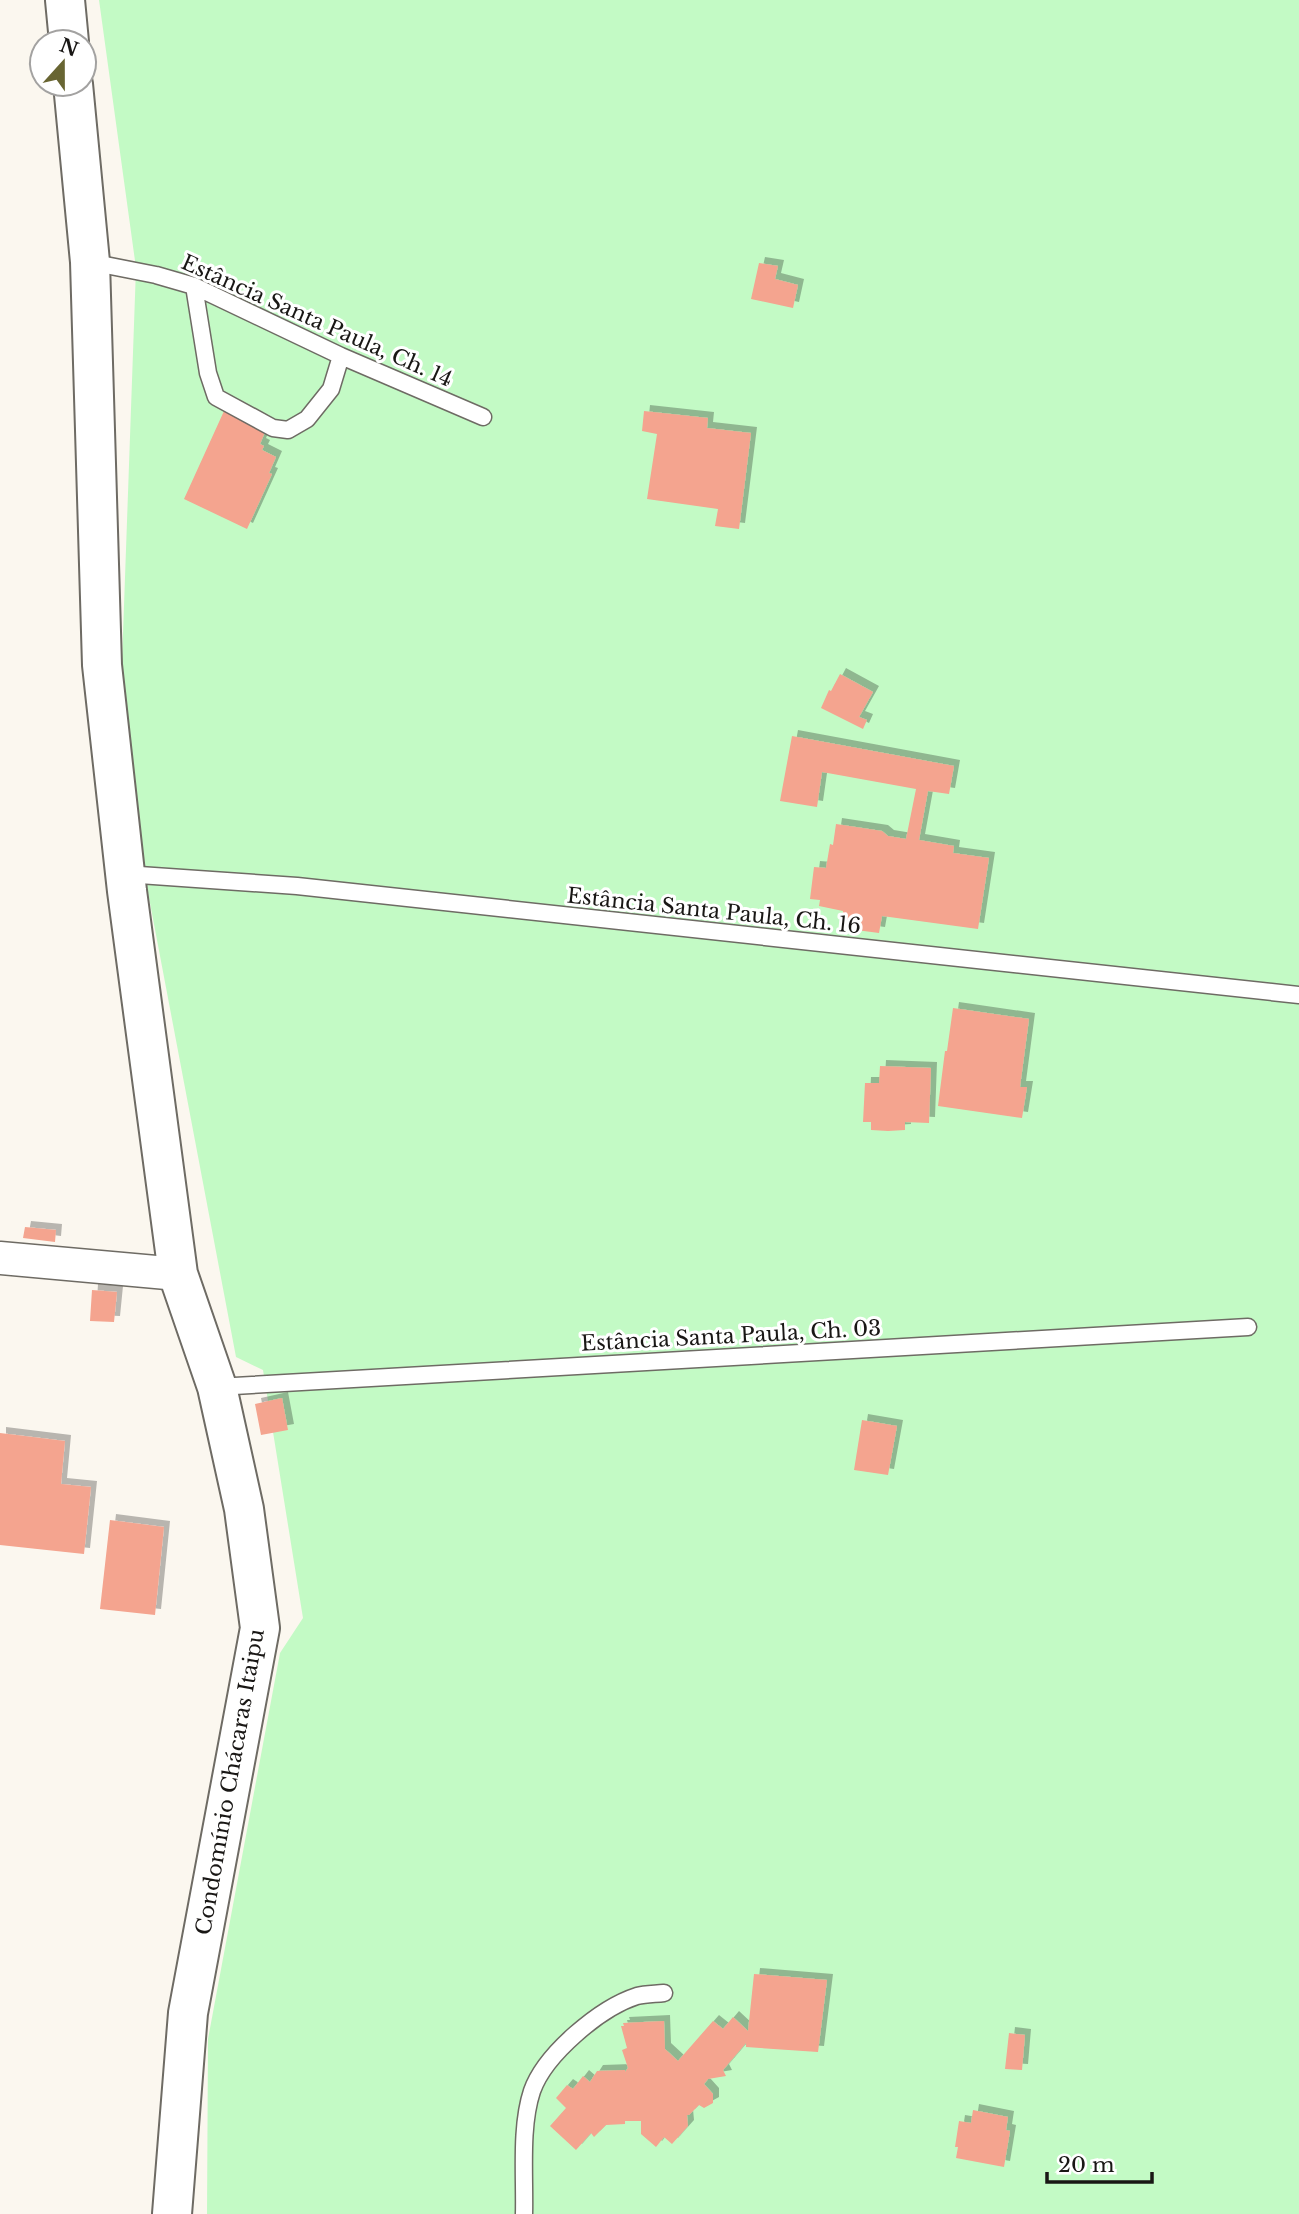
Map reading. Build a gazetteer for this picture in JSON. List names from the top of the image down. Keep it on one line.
{"streets":{"street":["Condomínio Chácaras Itaipu"],"lane":["Estância Santa Paula, Ch. 14","Estância Santa Paula, Ch. 16","Estância Santa Paula, Ch. 03"]},"crossings":[["Estância Santa Paula, Ch. 14","Condomínio Chácaras Itaipu"],["Estância Santa Paula, Ch. 16","Condomínio Chácaras Itaipu"],["Estância Santa Paula, Ch. 03","Condomínio Chácaras Itaipu"]],"scale_bar":"20 m","north":"top"}
